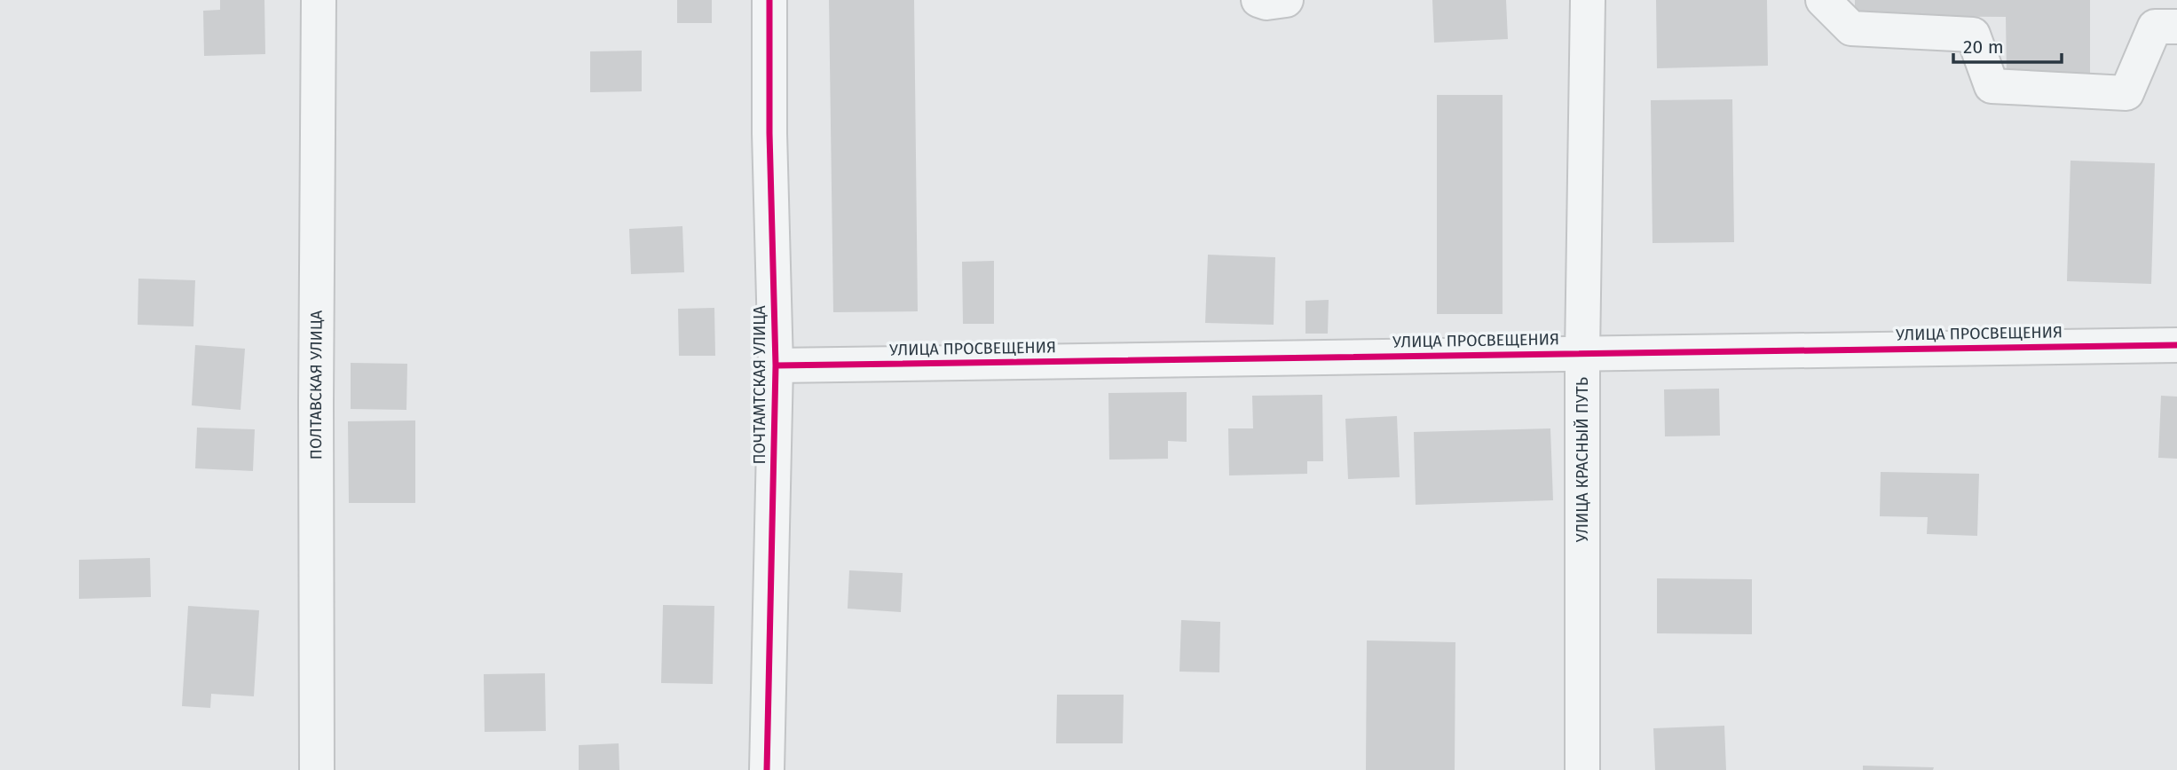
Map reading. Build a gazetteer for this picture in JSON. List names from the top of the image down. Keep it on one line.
{"streets":{"street":["УЛИЦА ПРОСВЕЩЕНИЯ","ПОЛТАВСКАЯ УЛИЦА","ПОЧТАМТСКАЯ УЛИЦА","УЛИЦА КРАСНЫЙ ПУТЬ"]},"crossings":[["УЛИЦА ПРОСВЕЩЕНИЯ","ПОЧТАМТСКАЯ УЛИЦА"],["УЛИЦА ПРОСВЕЩЕНИЯ","УЛИЦА КРАСНЫЙ ПУТЬ"]],"scale_bar":"20 m"}
